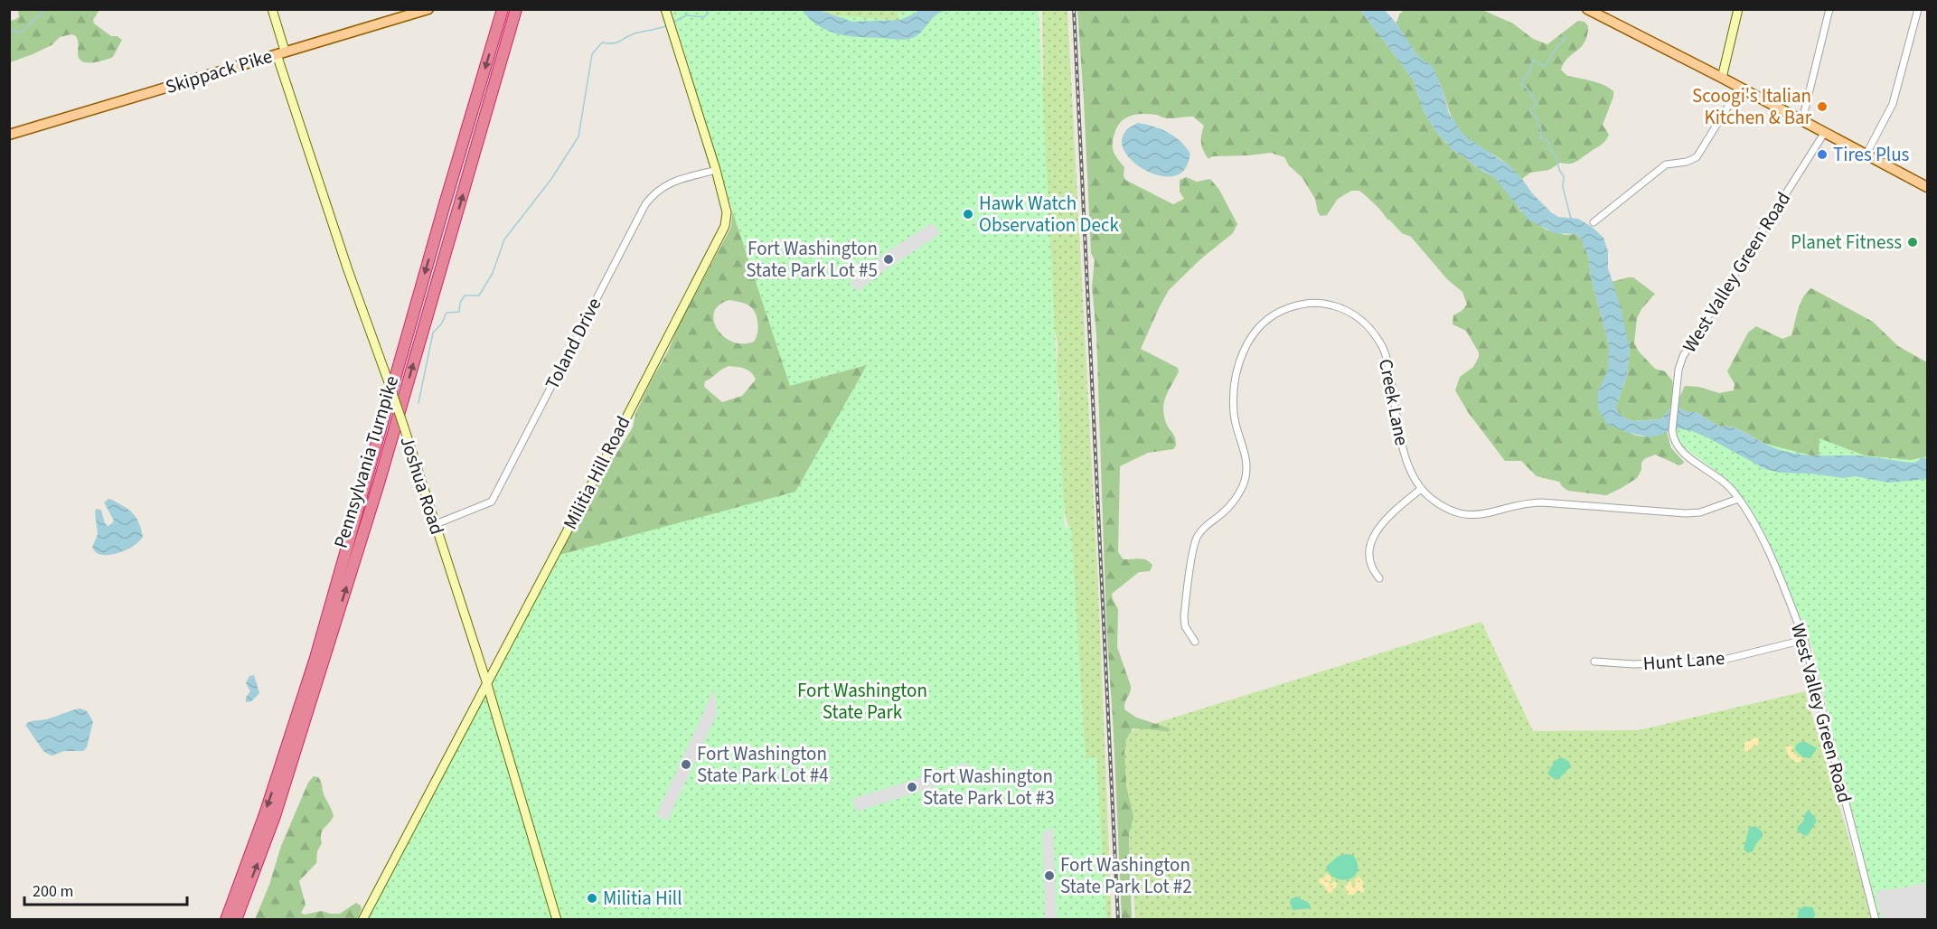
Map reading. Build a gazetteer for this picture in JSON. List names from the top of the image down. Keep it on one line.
{"streets":{"highway":["Pennsylvania Turnpike"],"main road":["Skippack Pike"],"street":["West Valley Green Road","Toland Drive","Creek Lane","Militia Hill Road","Joshua Road","Hunt Lane"]},"crossings":[["Skippack Pike","Joshua Road"],["West Valley Green Road","Creek Lane"],["West Valley Green Road","Hunt Lane"],["Toland Drive","Militia Hill Road"],["Toland Drive","Joshua Road"],["Militia Hill Road","Joshua Road"]],"parks":["Fort Washington State Park"],"places":["Scoogi's Italian Kitchen & Bar","Tires Plus","Hawk Watch Observation Deck","Planet Fitness","Fort Washington State Park Lot #5","Fort Washington State Park Lot #4","Fort Washington State Park Lot #3","Fort Washington State Park Lot #2","Militia Hill"],"scale_bar":"200 m"}
